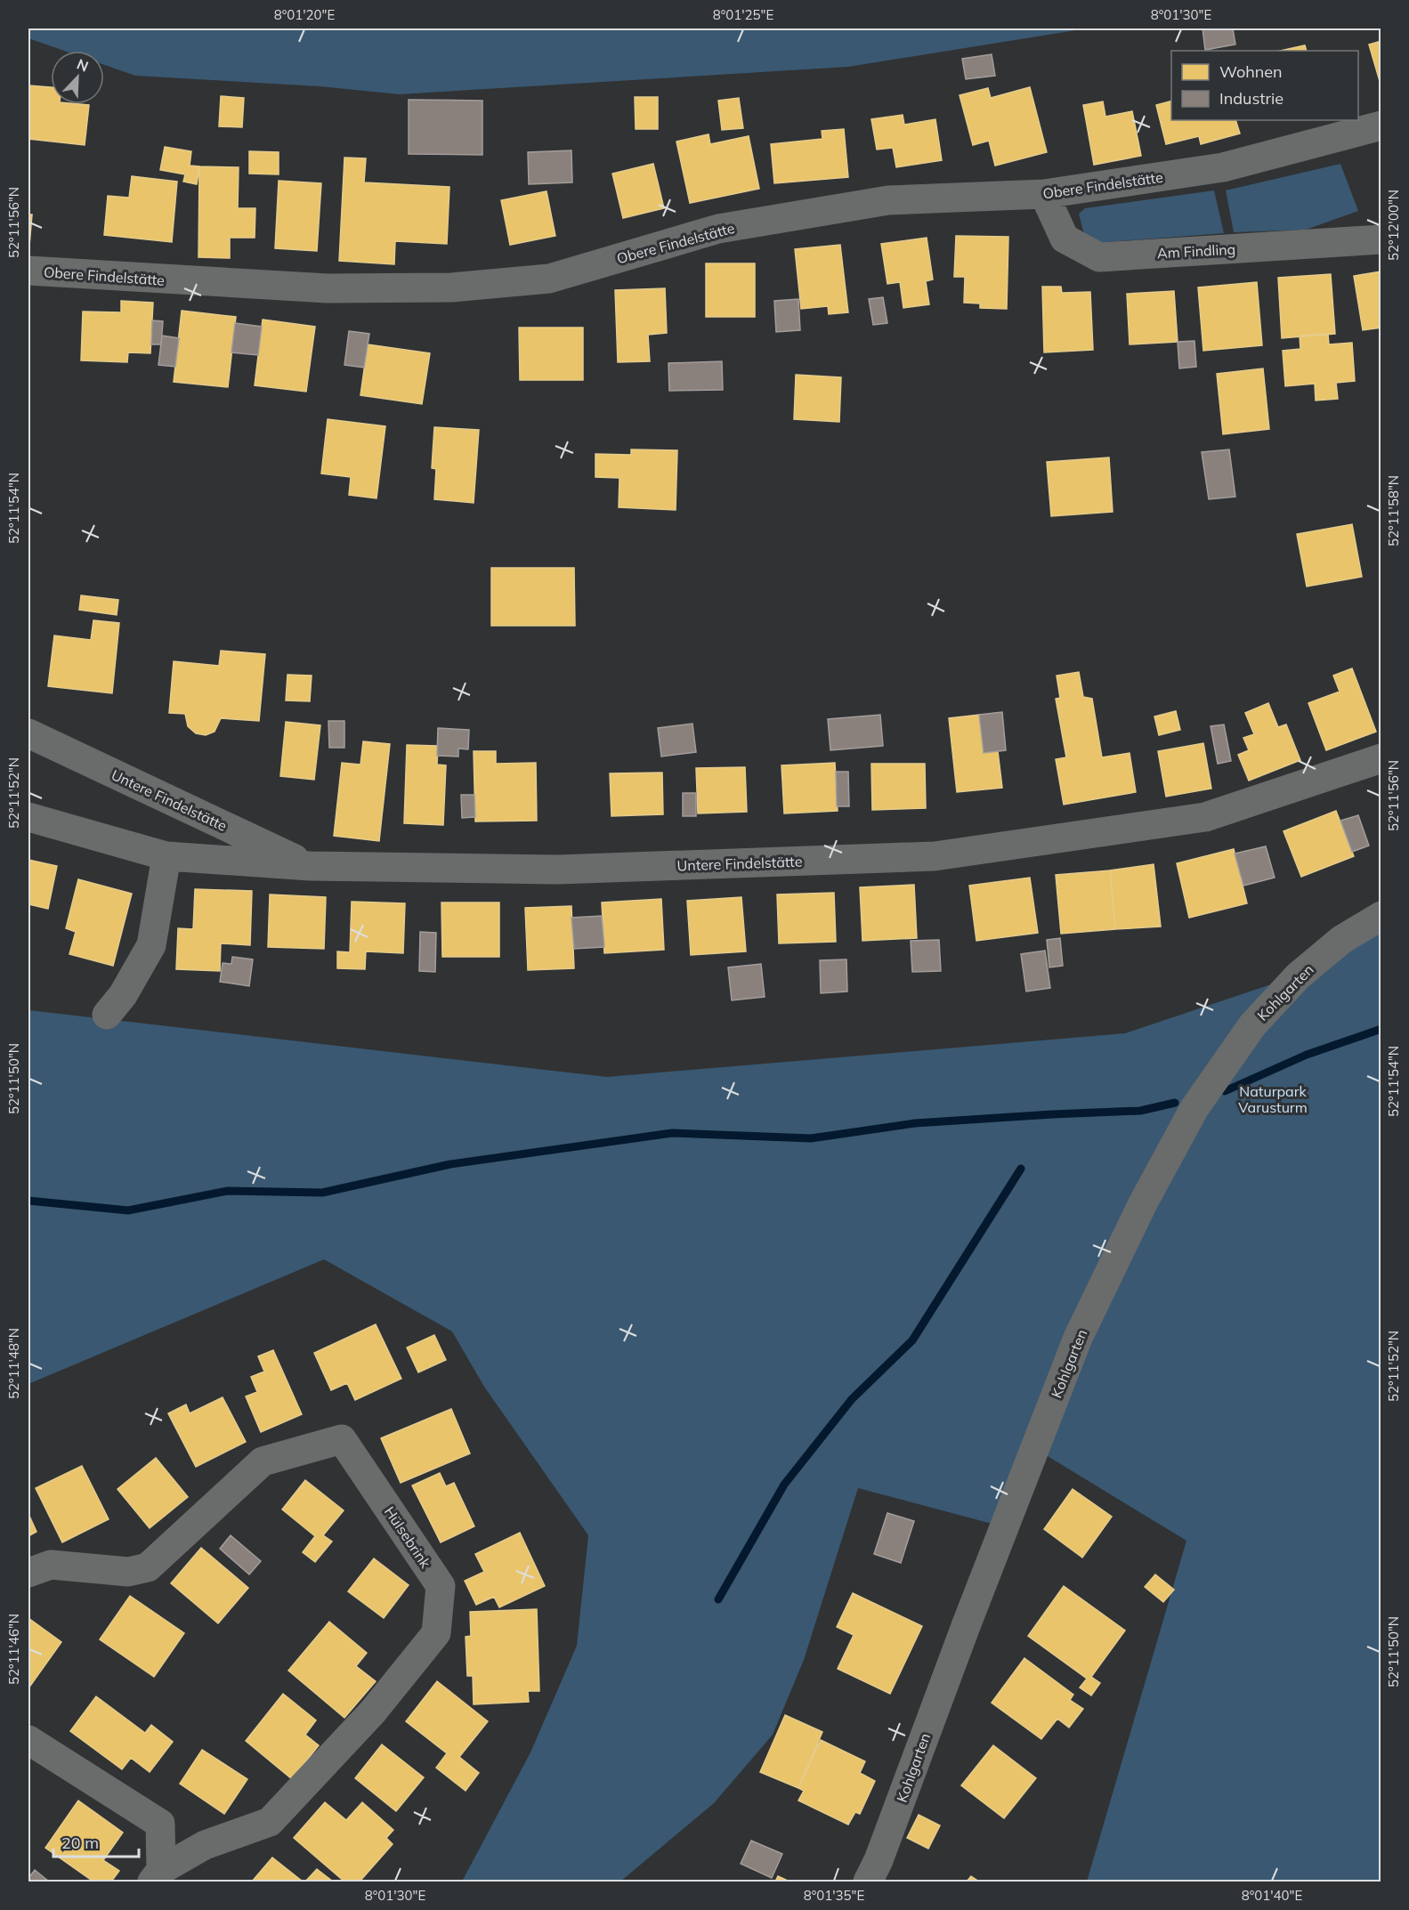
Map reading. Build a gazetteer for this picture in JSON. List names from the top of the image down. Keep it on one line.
{"streets":{"street":["Obere Findelstätte","Am Findling","Untere Findelstätte","Kohlgarten","Hülsebrink"]},"crossings":[["Obere Findelstätte","Am Findling"]],"parks":["Naturpark Varusturm"],"legend":["Wohnen","Industrie"],"scale_bar":"20 m","north":"top right","coordinates":["8°01'20\"E","8°01'25\"E","8°01'30\"E","52°11'56\"N","52°12'00\"N","52°11'54\"N","52°11'58\"N","52°11'52\"N","52°11'50\"N","52°11'48\"N","52°11'46\"N","8°01'35\"E","8°01'40\"E"]}
